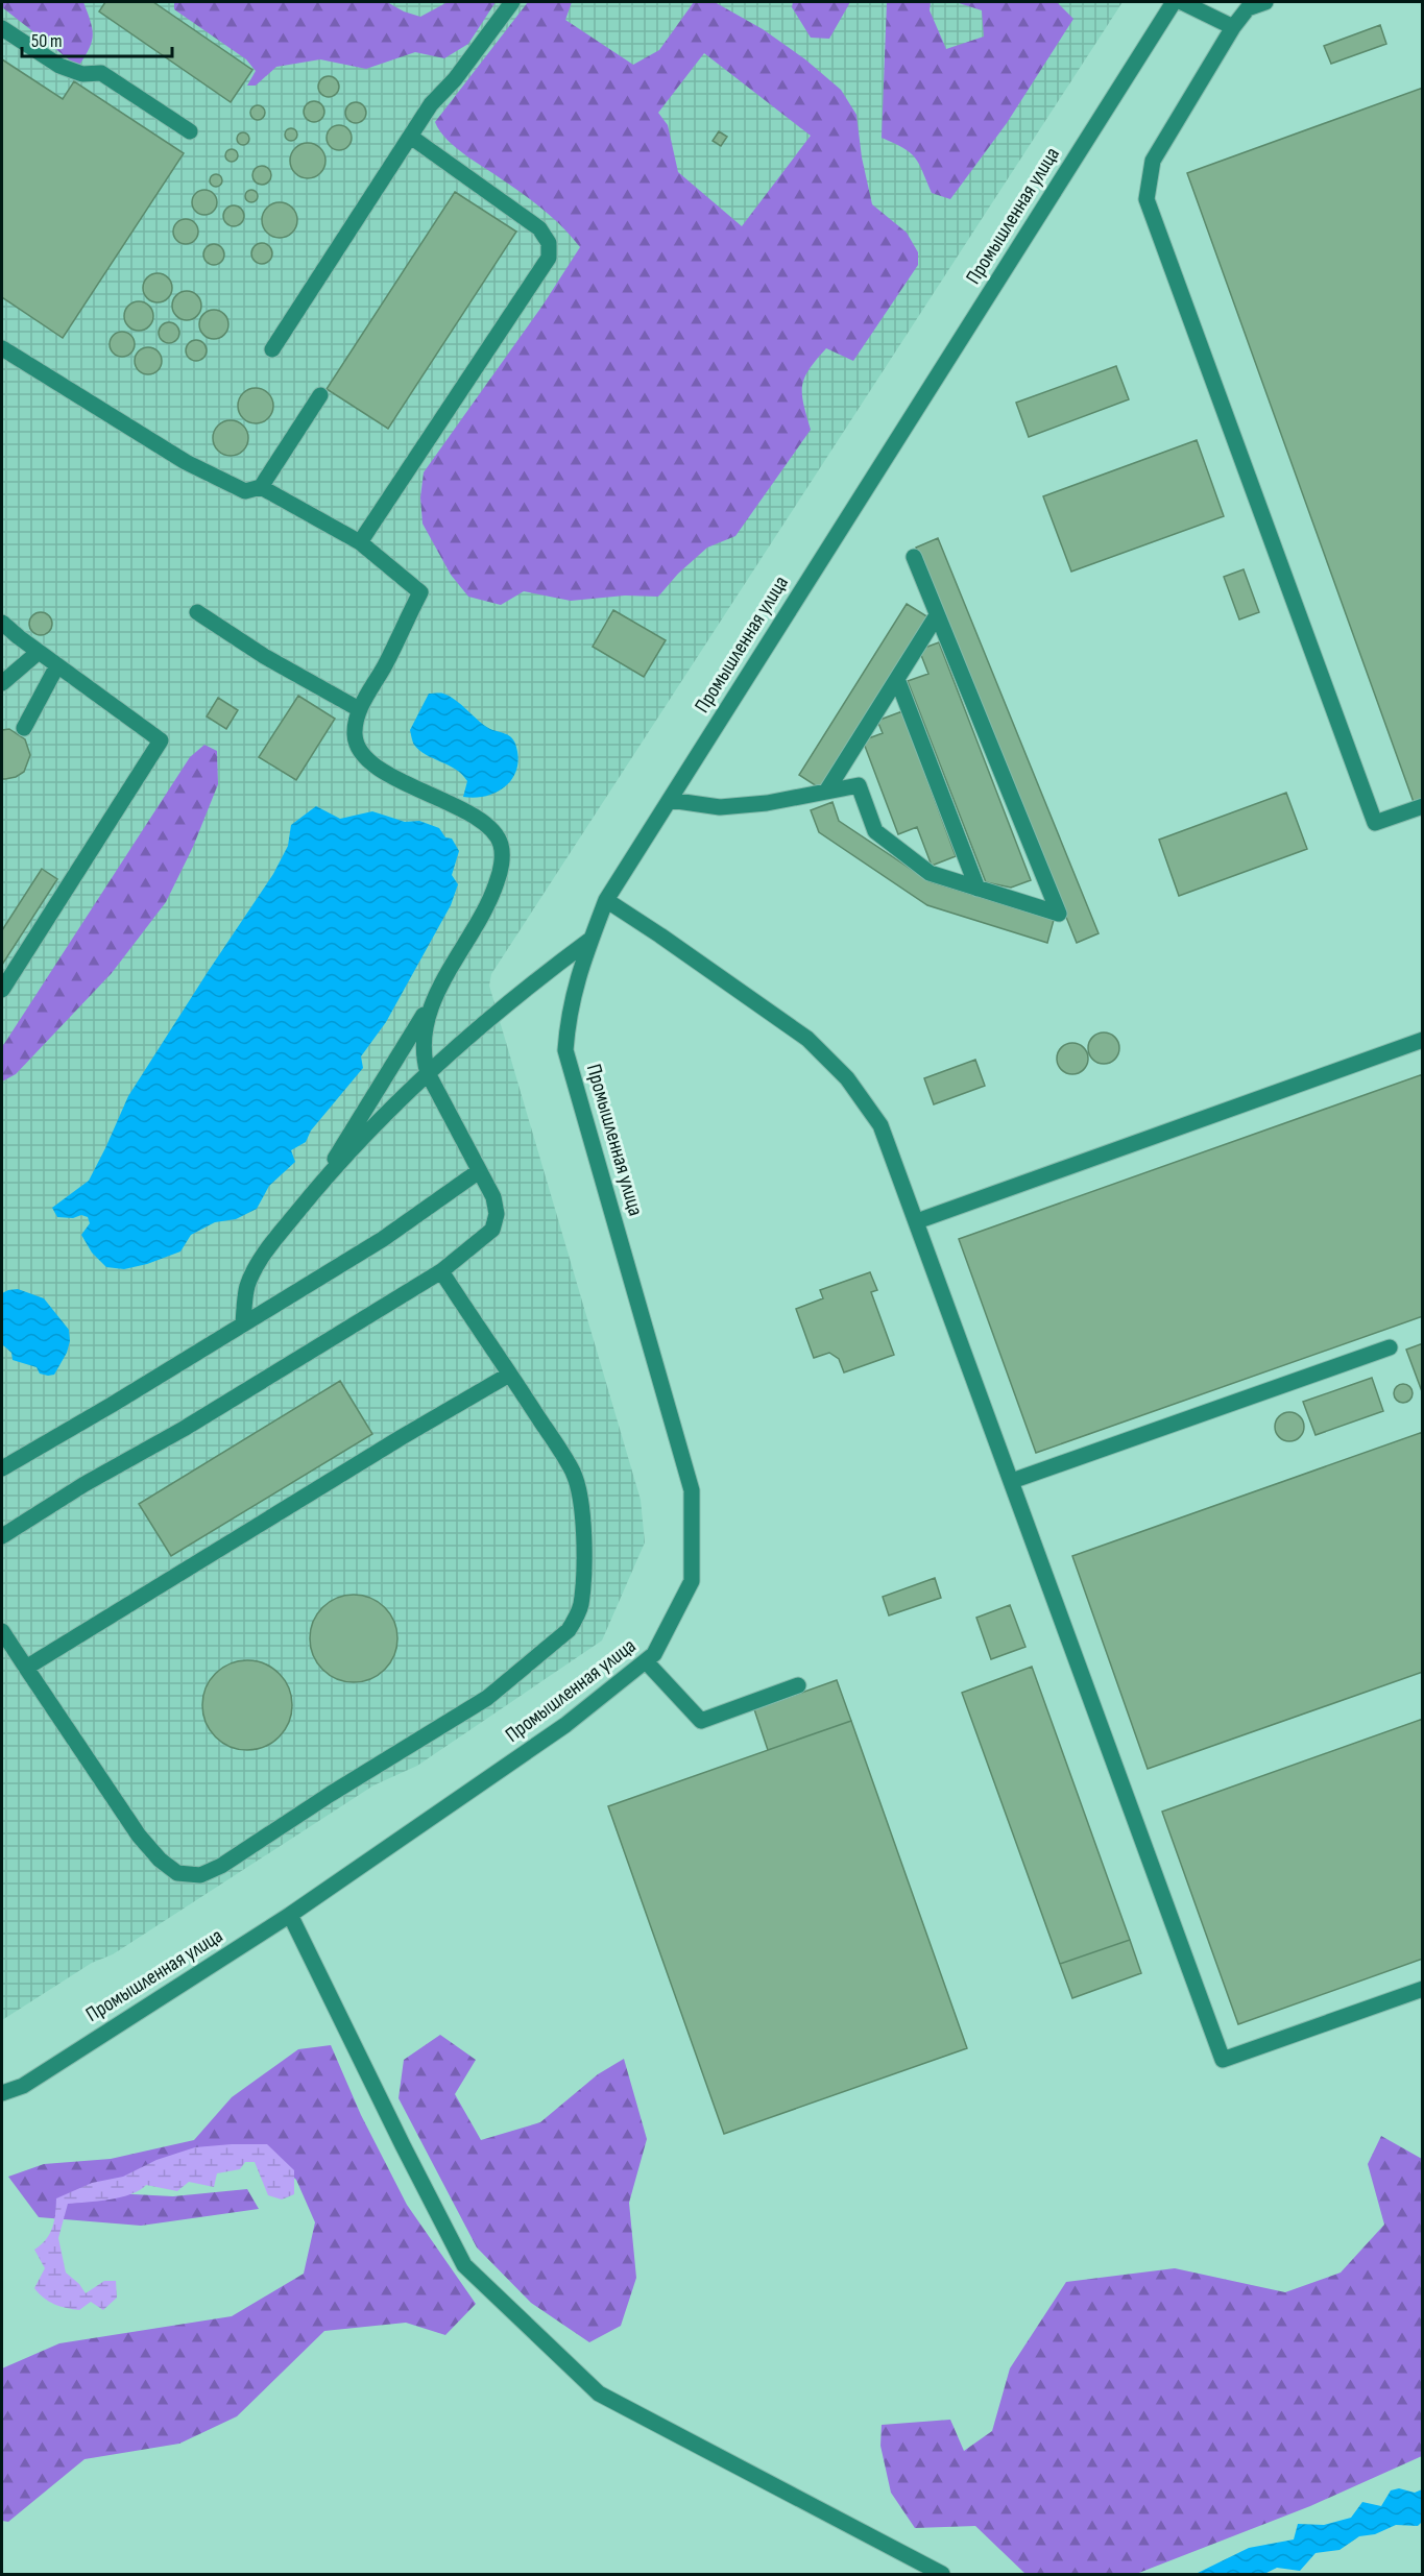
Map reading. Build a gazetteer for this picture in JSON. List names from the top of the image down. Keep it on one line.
{"streets":{"street":["Промышленная улица"]},"scale_bar":"50 m"}
